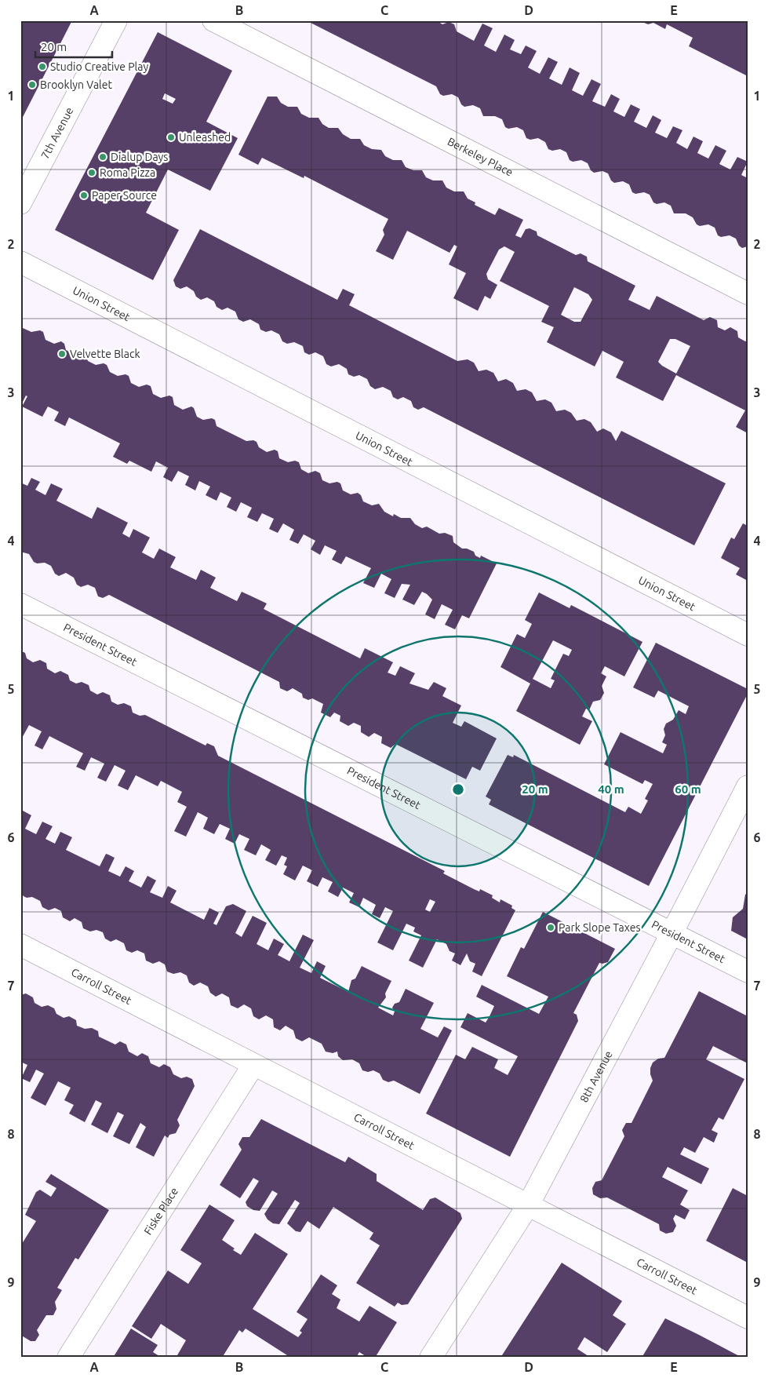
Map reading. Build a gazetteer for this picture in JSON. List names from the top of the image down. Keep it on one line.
{"streets":{"street":["7th Avenue","Berkeley Place","Union Street","President Street","Carroll Street","8th Avenue","Fiske Place"]},"crossings":[["President Street","8th Avenue"],["Carroll Street","8th Avenue"],["Carroll Street","Fiske Place"]],"places":["Studio Creative Play","Brooklyn Valet","Unleashed","Dialup Days","Roma Pizza","Paper Source","Velvette Black","Park Slope Taxes"],"scale_bar":"20 m","grid":{"columns":["A","B","C","D","E"],"rows":["1","2","3","4","5","6","7","8","9"]},"rings":["20 m","40 m","60 m"]}
